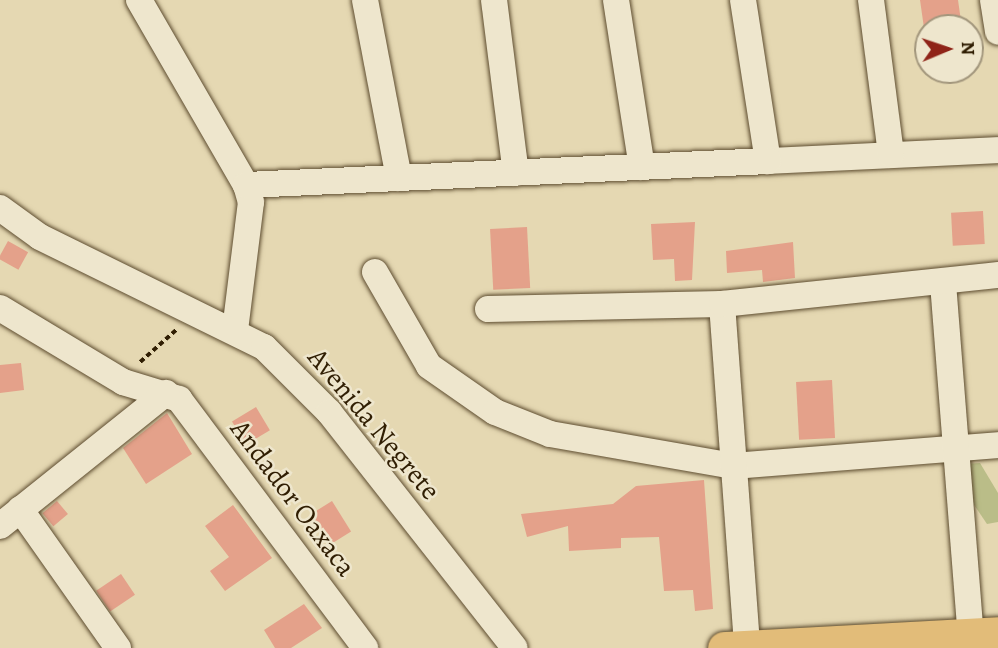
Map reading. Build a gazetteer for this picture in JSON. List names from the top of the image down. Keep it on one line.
{"streets":{"street":["Avenida Negrete","Andador Oaxaca"]},"north":"right"}
